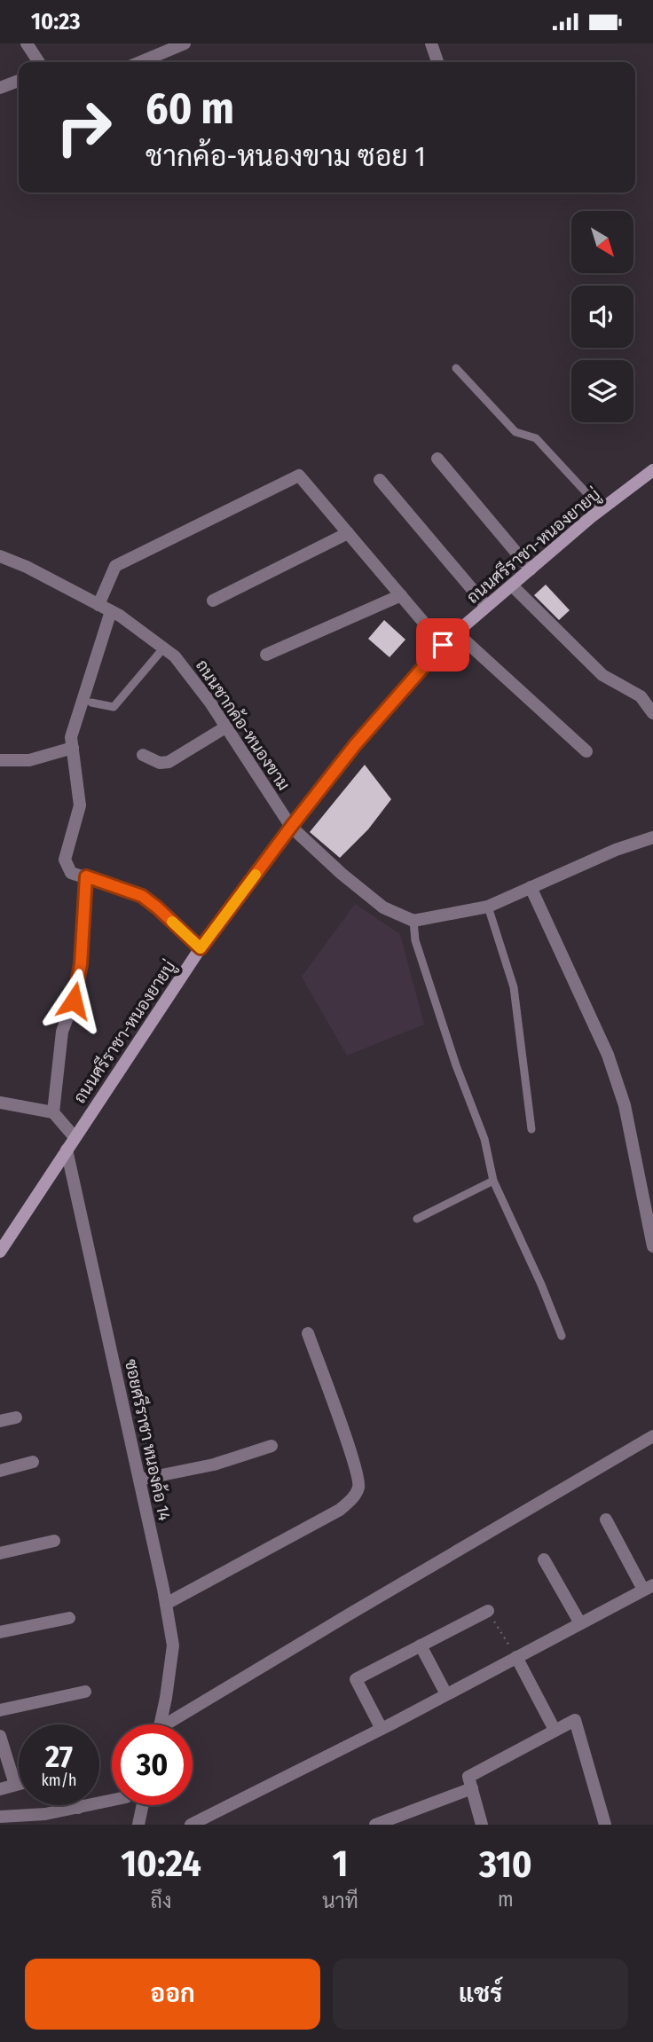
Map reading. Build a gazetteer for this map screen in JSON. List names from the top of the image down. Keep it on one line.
{"streets":{"main road":["ถนนศรีราชา-หนองยายบู่"],"street":["ถนนชากค้อ-หนองขาม","ซอยศรีราชา หนองค้อ 14"]},"crossings":[["ถนนศรีราชา-หนองยายบู่","ถนนชากค้อ-หนองขาม"],["ถนนศรีราชา-หนองยายบู่","ซอยศรีราชา หนองค้อ 14"]],"north":"bottom right","page":{"status":"10:23","turn":["60 m","ชากค้อ-หนองขาม ซอย 1"],"speed":"27 km/h","limit":"30","eta":["10:24","ถึง","1","นาที","310","m"],"buttons":["ออก","แชร์"]}}
